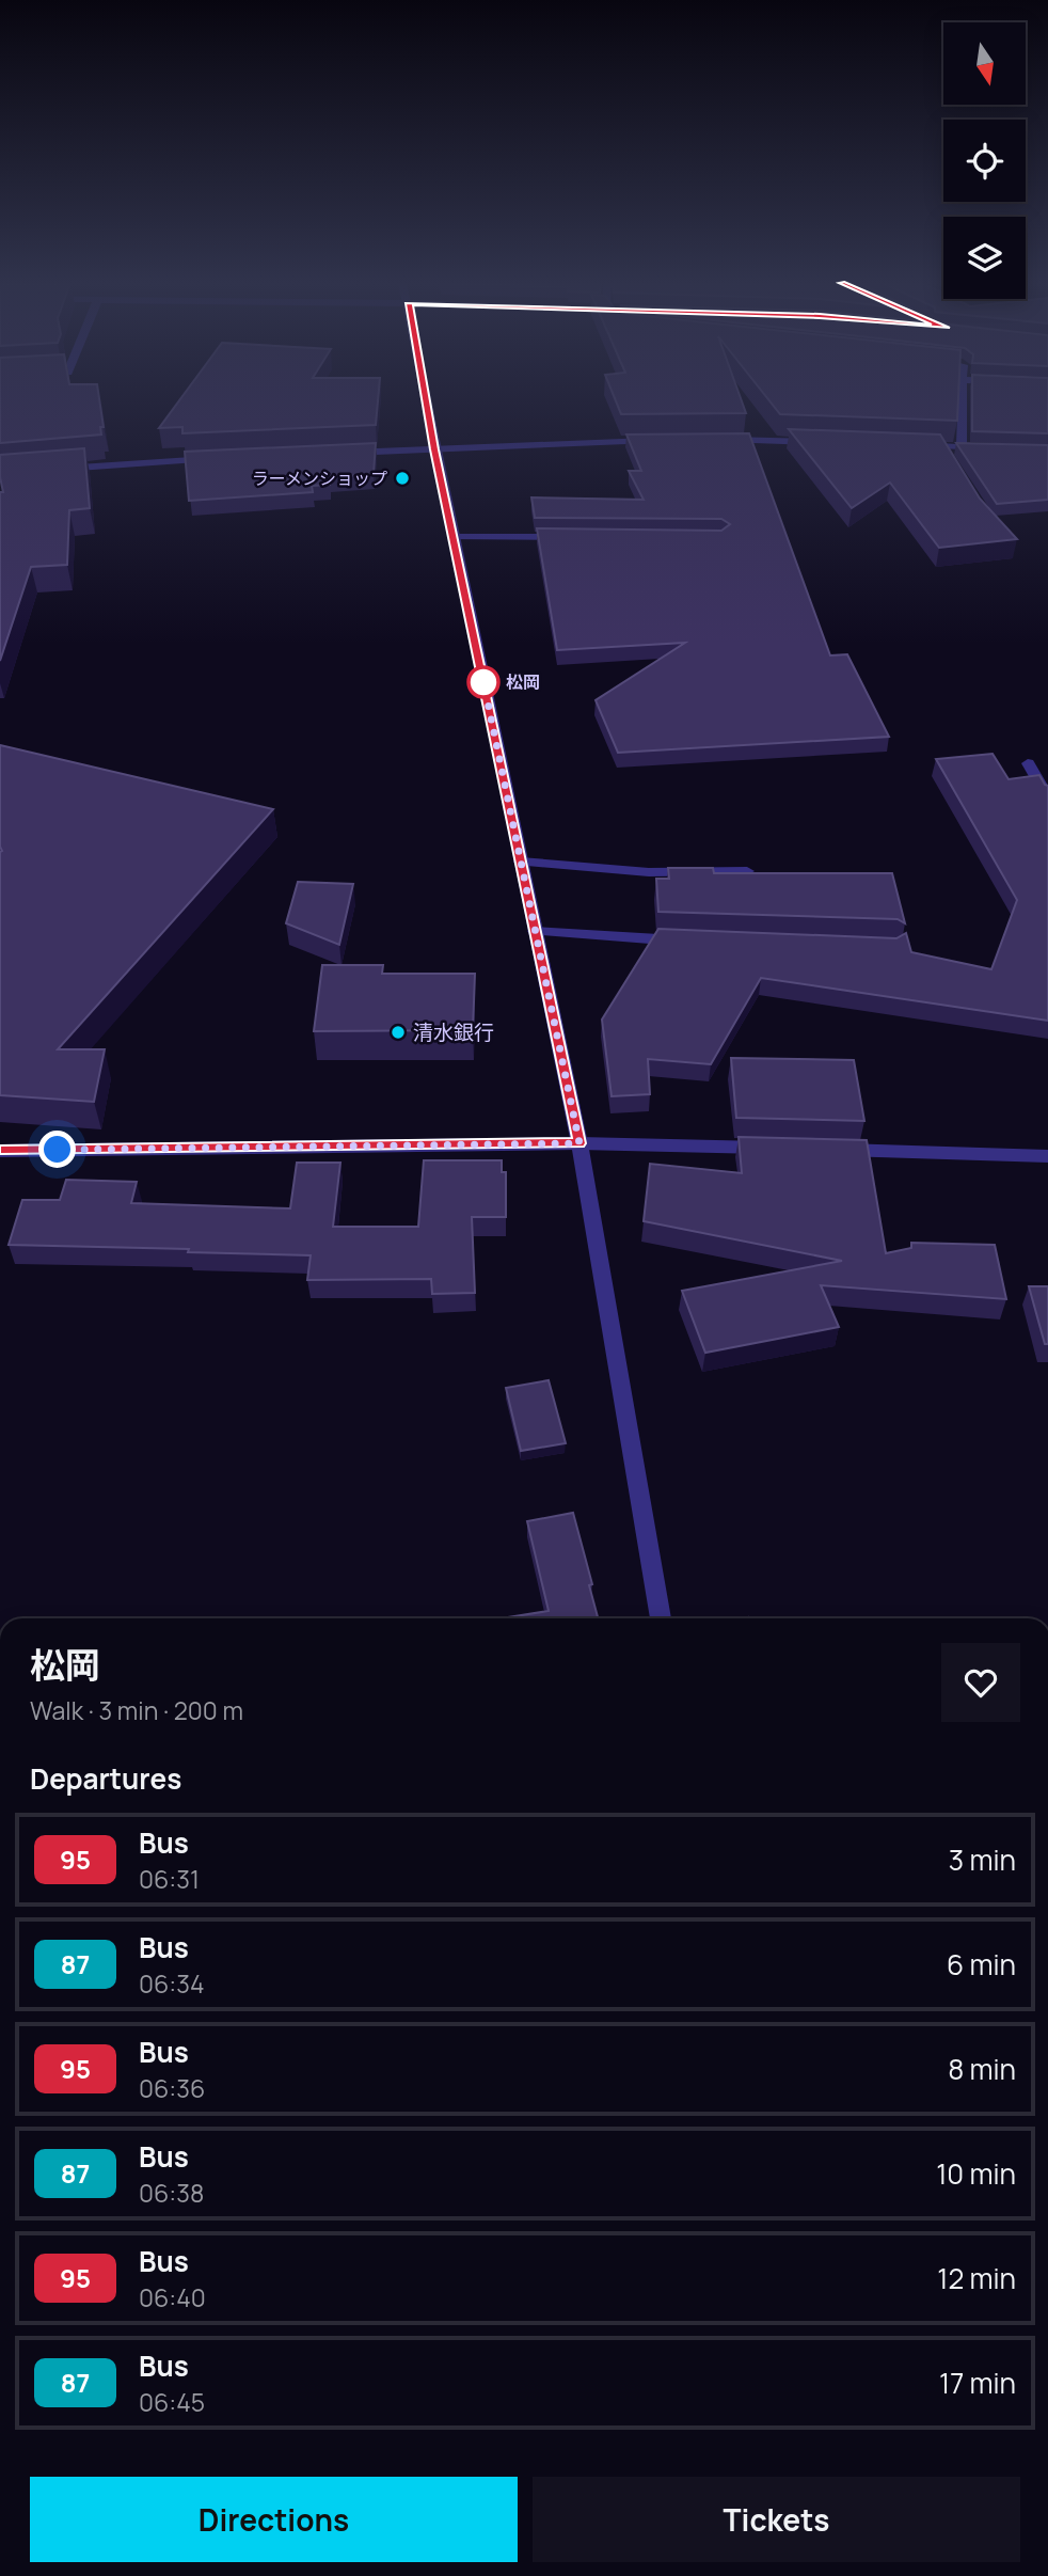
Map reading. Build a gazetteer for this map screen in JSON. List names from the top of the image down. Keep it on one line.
{"places":["ラーメンショップ","松岡","清水銀行"],"lines":["bus line 95"],"north":"bottom","page":{"heading":[["松岡","Walk · 3 min · 200 m"],"Departures"],"list":[{"mark":"95","name":"Bus","note":"06:31","value":"3 min"},{"mark":"87","name":"Bus","note":"06:34","value":"6 min"},{"mark":"95","name":"Bus","note":"06:36","value":"8 min"},{"mark":"87","name":"Bus","note":"06:38","value":"10 min"},{"mark":"95","name":"Bus","note":"06:40","value":"12 min"},{"mark":"87","name":"Bus","note":"06:45","value":"17 min"}],"buttons":["Directions","Tickets"]}}
